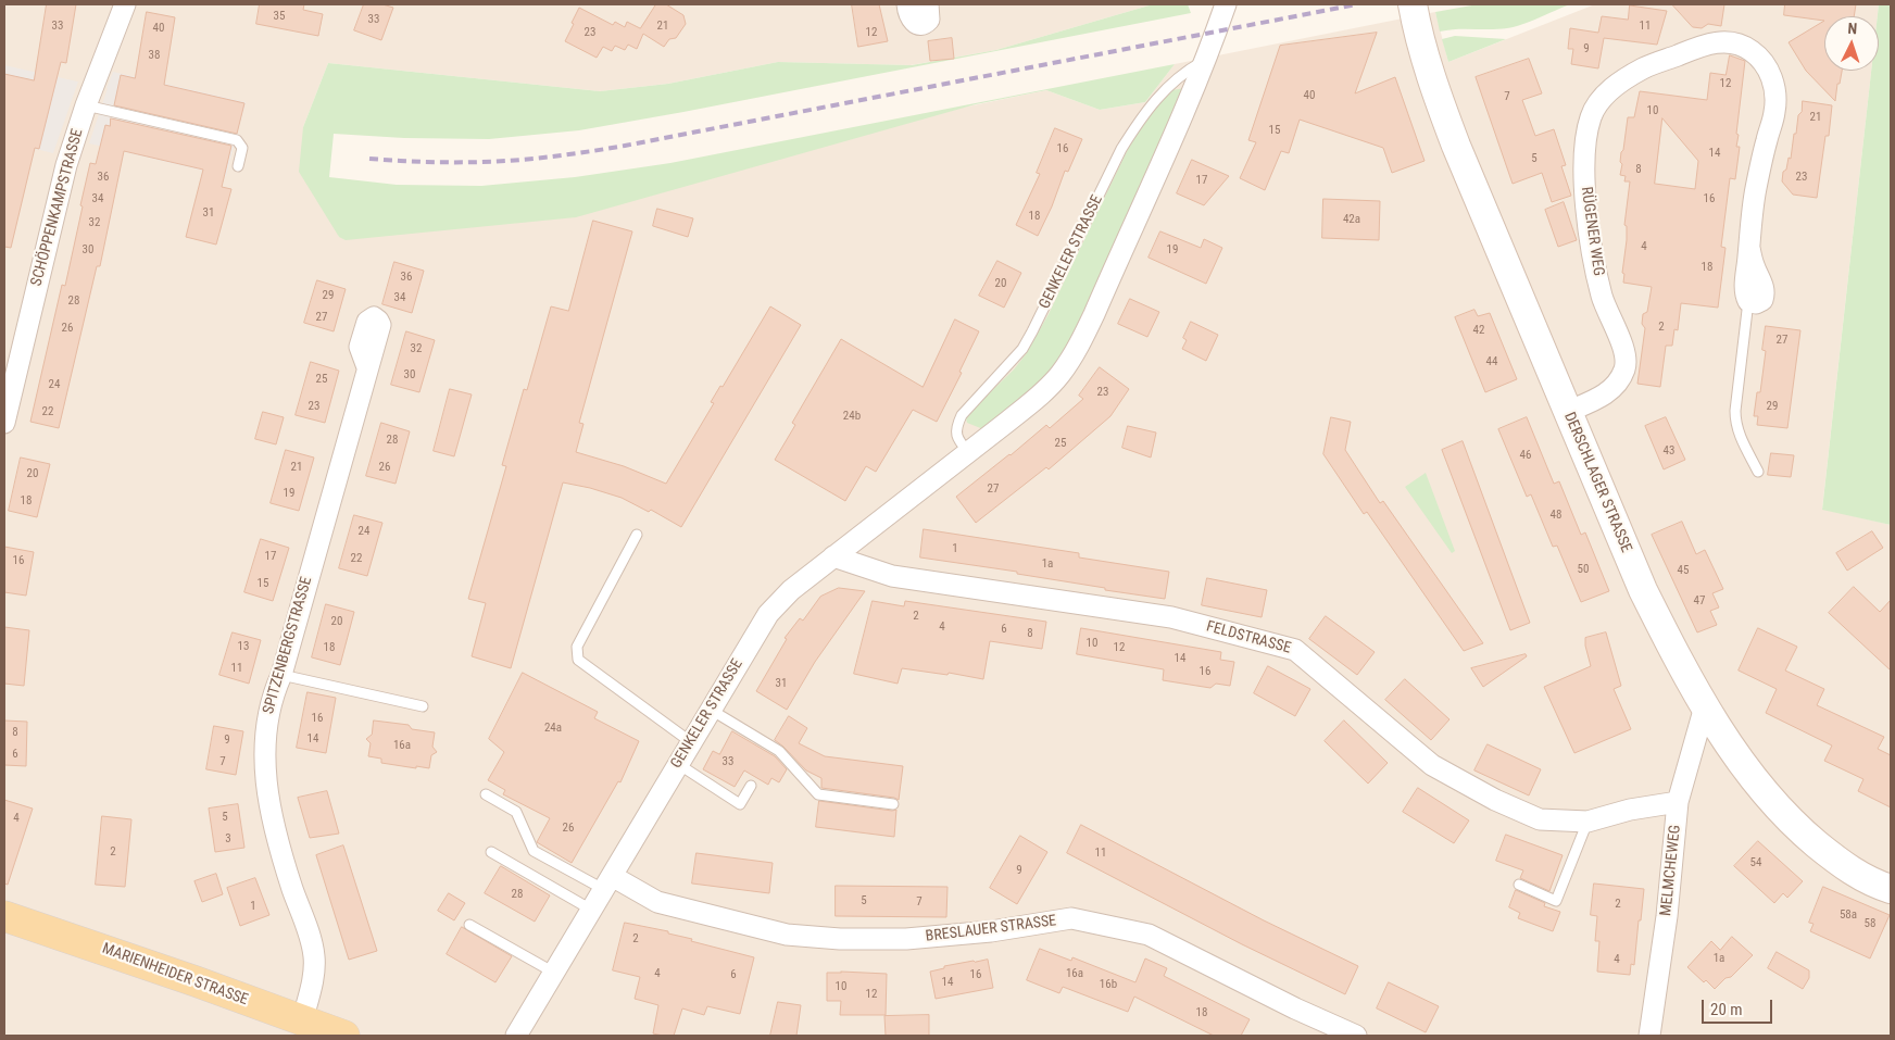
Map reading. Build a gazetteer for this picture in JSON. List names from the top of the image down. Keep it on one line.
{"streets":{"main road":["DERSCHLAGER STRASSE","MARIENHEIDER STRASSE"],"street":["SCHÖPPENKAMPSTRASSE","RÜGENER WEG","GENKELER STRASSE","FELDSTRASSE","SPITZENBERGSTRASSE","MELMCHEWEG","BRESLAUER STRASSE"]},"crossings":[["RÜGENER WEG","DERSCHLAGER STRASSE"],["GENKELER STRASSE","FELDSTRASSE"],["GENKELER STRASSE","BRESLAUER STRASSE"],["DERSCHLAGER STRASSE","MELMCHEWEG"],["FELDSTRASSE","MELMCHEWEG"],["SPITZENBERGSTRASSE","MARIENHEIDER STRASSE"]],"house_numbers":["35","33","33","21","11","40","23","12","9","38","12","40","7","10","21","15","16","14","5","8","36","23","17","34","16","31","18","42a","32","4","30","19","18","36","20","29","34","28","27","2","26","42","27","32","44","30","25","24","23","23","29","22","24b","28","25","43","46","21","26","20","27","19","18","48","24","1","17","22","16","1a","50","45","15","47","2","20","4","6","8","10","13","18","12","14","11","16","31","16","24a","8","14","9","16a","6","7","33","5","4","26","3","2","11","54","9","28","5","7","2","1","58a","58","2","1a","4","4","16a","6","16","14","16b","10","12","18"],"scale_bar":"20 m","north":"top"}
